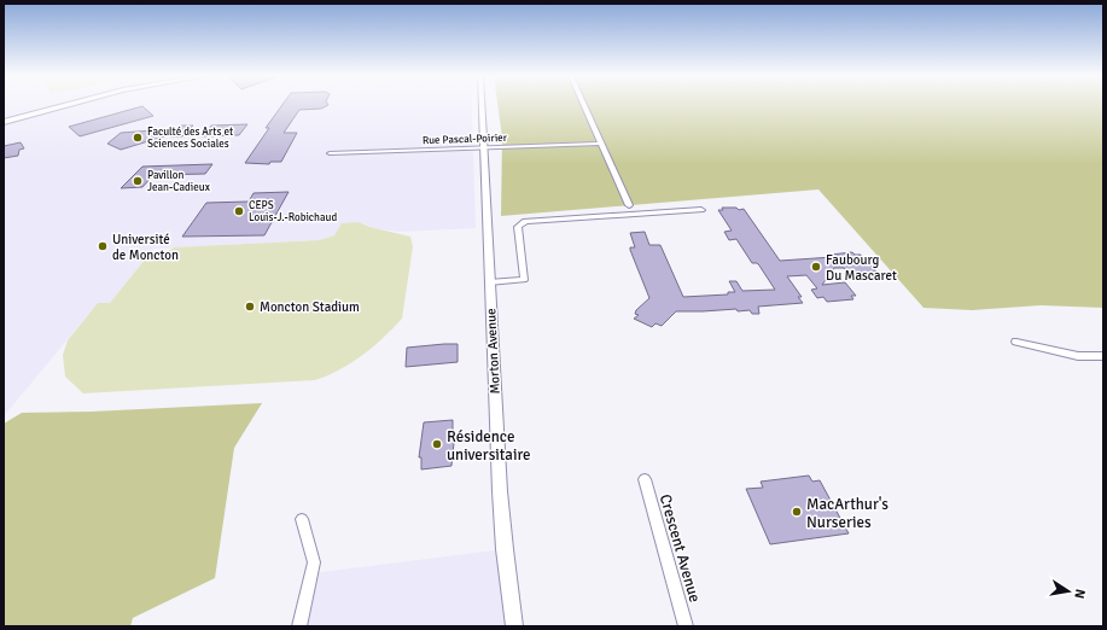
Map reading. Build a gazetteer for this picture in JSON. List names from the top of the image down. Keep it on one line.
{"streets":{"street":["Rue Pascal-Poirier","Morton Avenue","Crescent Avenue"]},"crossings":[["Rue Pascal-Poirier","Morton Avenue"]],"places":["Faculté des Arts et Sciences Sociales","Pavillon Jean-Cadieux","CEPS Louis-J.-Robichaud","Université de Moncton","Faubourg Du Mascaret","Moncton Stadium","Résidence universitaire","MacArthur's Nurseries"],"north":"right"}
